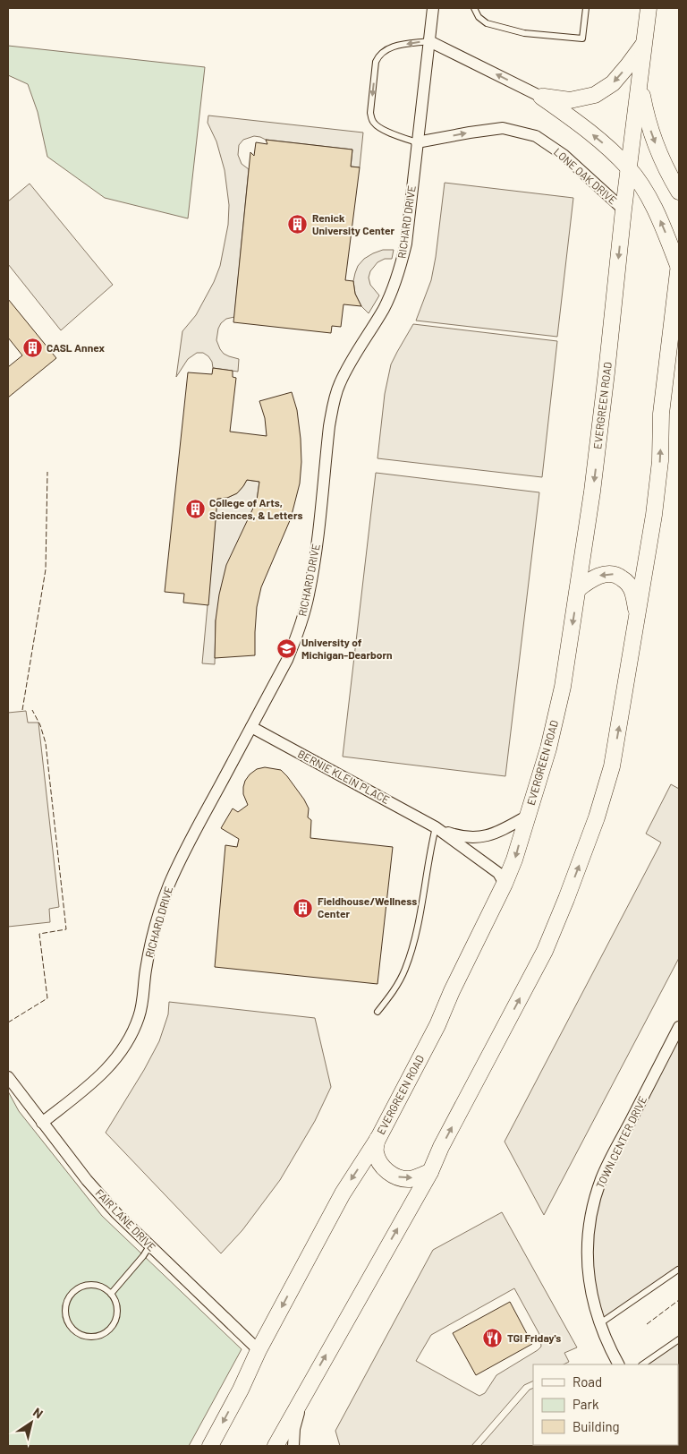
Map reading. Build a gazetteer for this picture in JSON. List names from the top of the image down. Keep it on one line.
{"streets":{"street":["LONE OAK DRIVE","RICHARD DRIVE","EVERGREEN ROAD","BERNIE KLEIN PLACE","TOWN CENTER DRIVE","FAIR LANE DRIVE"]},"crossings":[["LONE OAK DRIVE","RICHARD DRIVE"],["LONE OAK DRIVE","EVERGREEN ROAD"],["RICHARD DRIVE","BERNIE KLEIN PLACE"],["RICHARD DRIVE","FAIR LANE DRIVE"],["EVERGREEN ROAD","BERNIE KLEIN PLACE"],["EVERGREEN ROAD","FAIR LANE DRIVE"]],"places":{"building":["Renick University Center","CASL Annex","College of Arts, Sciences, & Letters","Fieldhouse/Wellness Center"],"school or university":["University of Michigan-Dearborn"],"restaurant":["TGI Friday's"]},"legend":["Road","Park","Building"],"north":"top right"}
